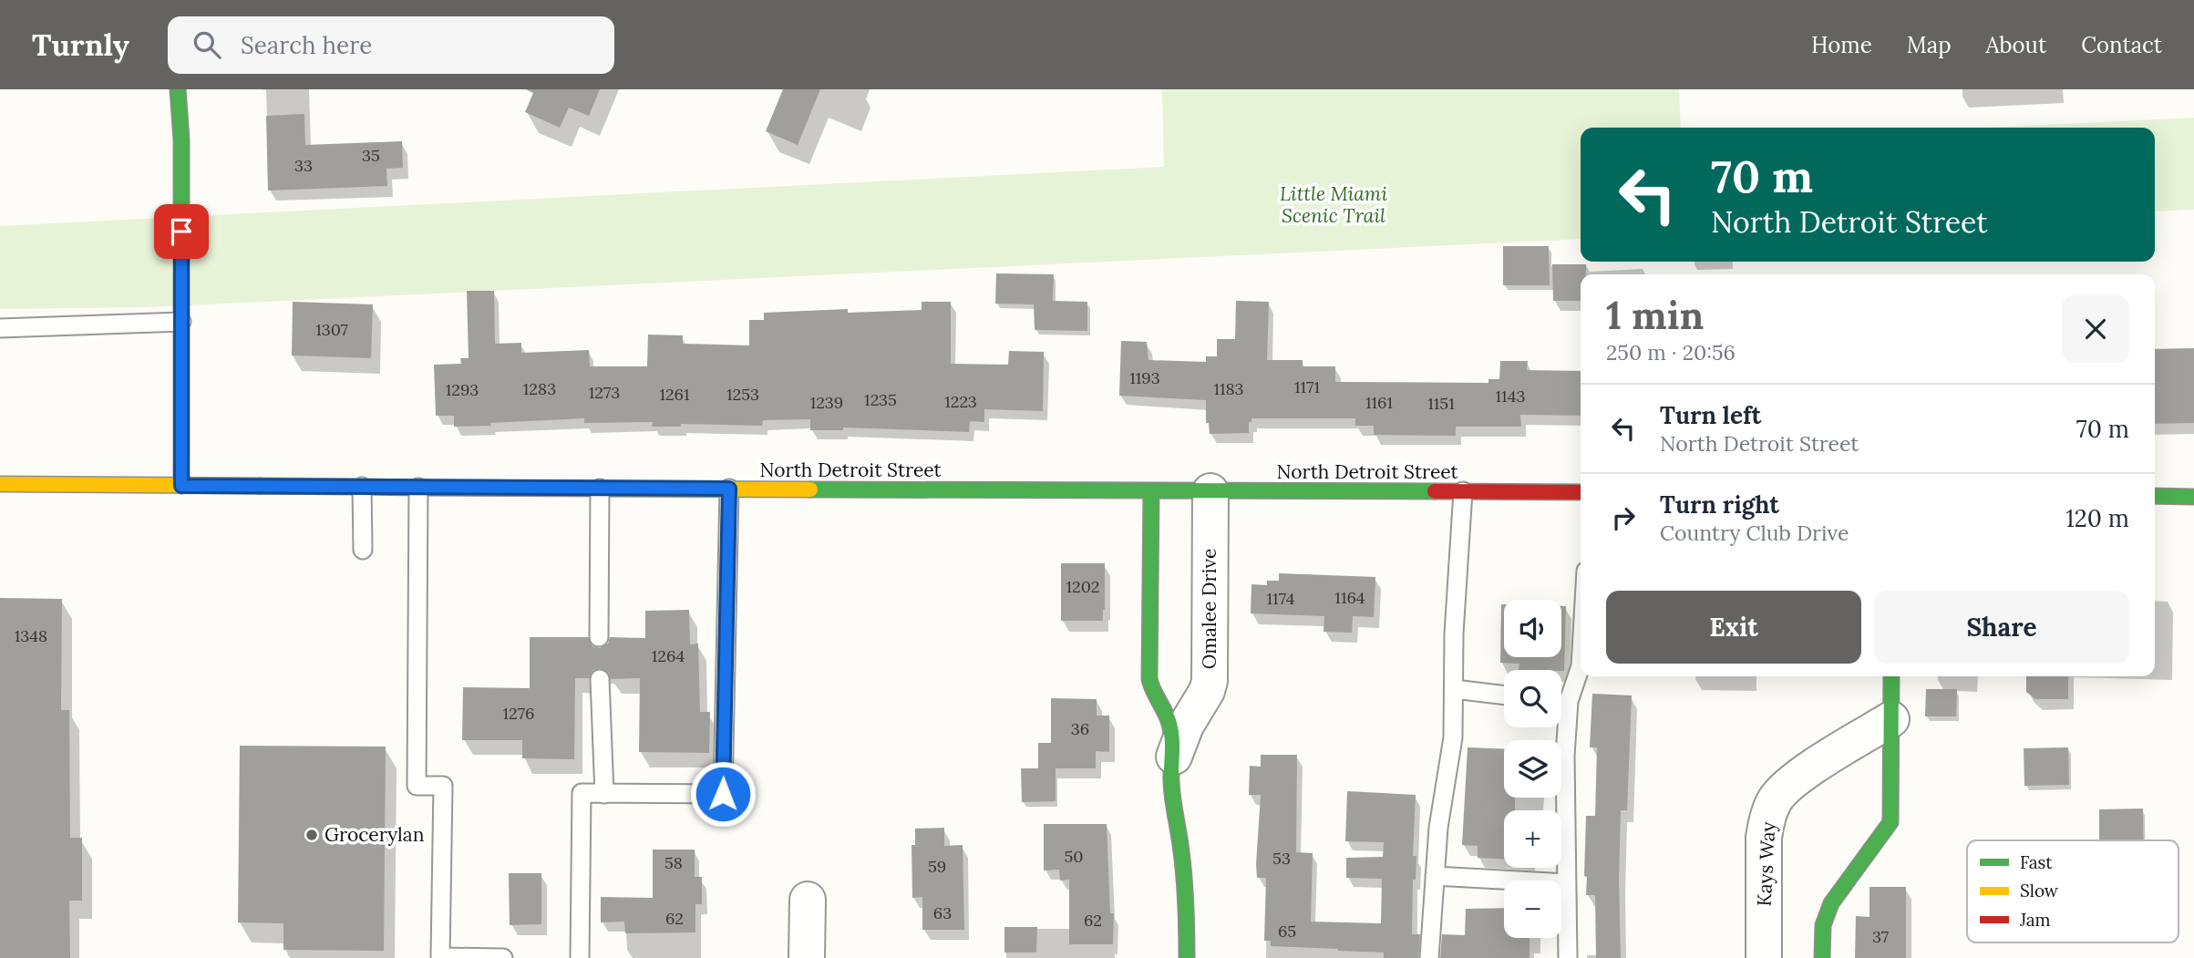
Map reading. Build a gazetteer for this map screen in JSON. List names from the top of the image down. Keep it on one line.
{"streets":{"main road":["North Detroit Street","Omalee Drive"],"street":["Kays Way"]},"crossings":[["North Detroit Street","Omalee Drive"]],"parks":["Little Miami Scenic Trail"],"places":["Grocerylan"],"house_numbers":["35","33","1307","1193","1171","1283","1183","1293","1273","1261","1253","1143","1235","1223","1239","1161","1151","1202","1164","1174","1348","1264","1276","36","50","53","58","59","63","62","62","65","37"],"legend":["Fast","Slow","Jam"],"page":{"header":"Turnly","search":"Search here","nav":["Home","Map","About","Contact"],"turn":["70 m","North Detroit Street"],"heading":["1 min","250 m · 20:56"],"list":[{"name":"Turn left","note":"North Detroit Street","value":"70 m"},{"name":"Turn right","note":"Country Club Drive","value":"120 m"}],"buttons":["Exit","Share"],"map_buttons":["+","−"]}}
